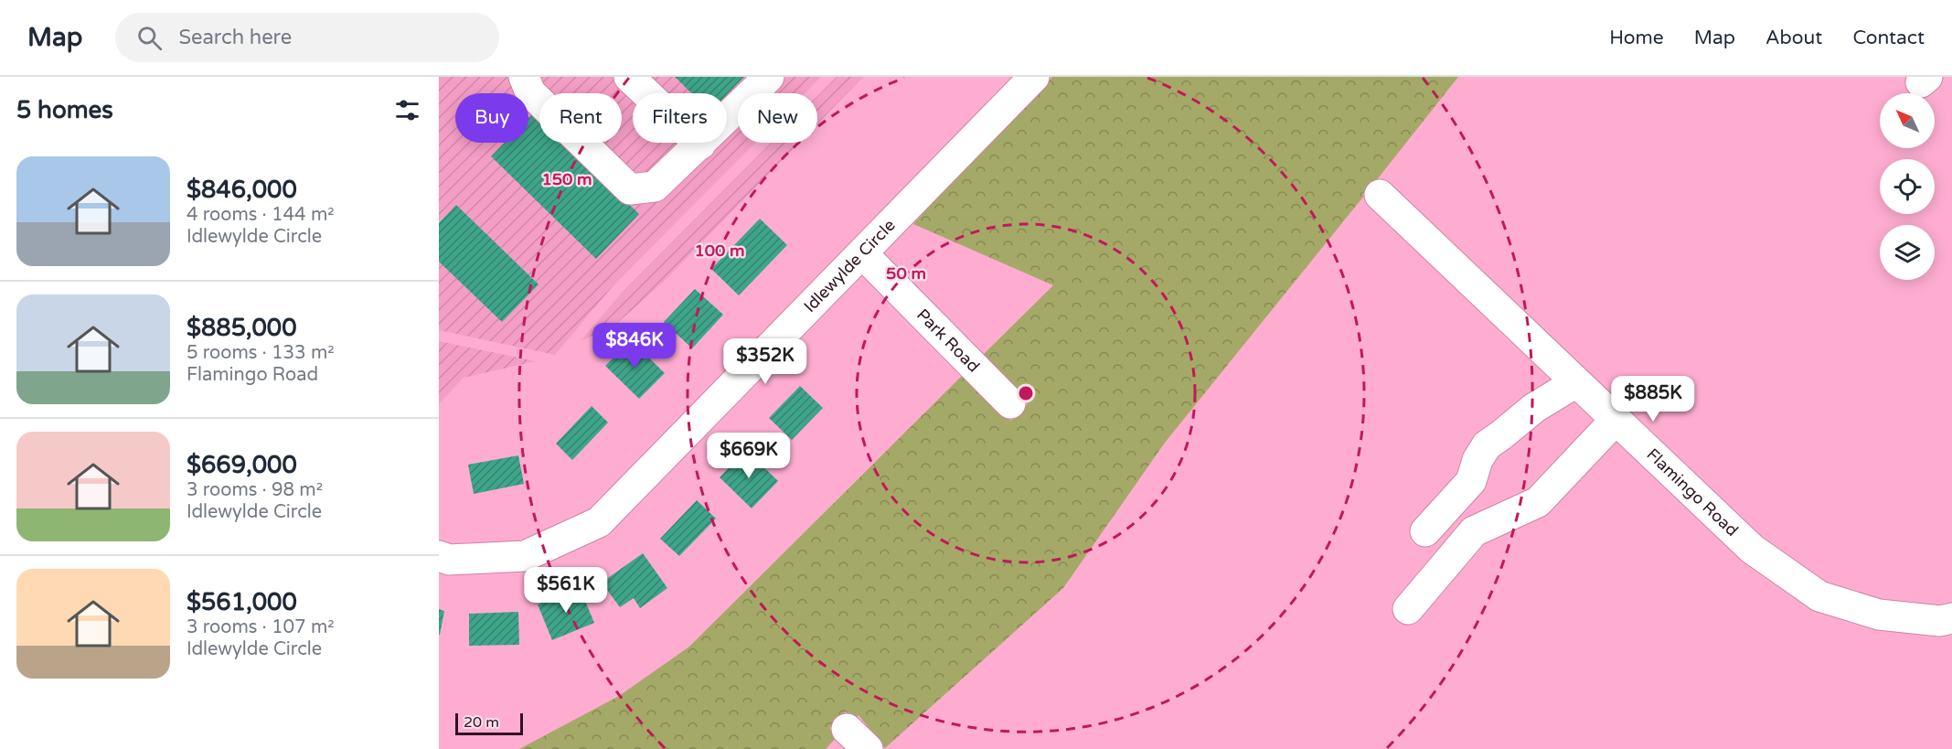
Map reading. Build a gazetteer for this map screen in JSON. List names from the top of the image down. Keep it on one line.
{"streets":{"street":["Idlewylde Circle","Park Road","Flamingo Road"]},"crossings":[["Idlewylde Circle","Park Road"]],"scale_bar":"20 m","north":"top left","page":{"header":"Map","search":"Search here","nav":["Home","Map","About","Contact"],"heading":"5 homes","chip":["Buy","Rent","Filters","New"],"list":[{"name":"$846,000","note":"4 rooms · 144 m² · Idlewylde Circle"},{"name":"$885,000","note":"5 rooms · 133 m² · Flamingo Road"},{"name":"$669,000","note":"3 rooms · 98 m² · Idlewylde Circle"},{"name":"$561,000","note":"3 rooms · 107 m² · Idlewylde Circle"}],"price":["$846K","$352K","$885K","$669K","$561K"],"scale":"20 m"},"rings":["150 m","100 m","50 m"]}
